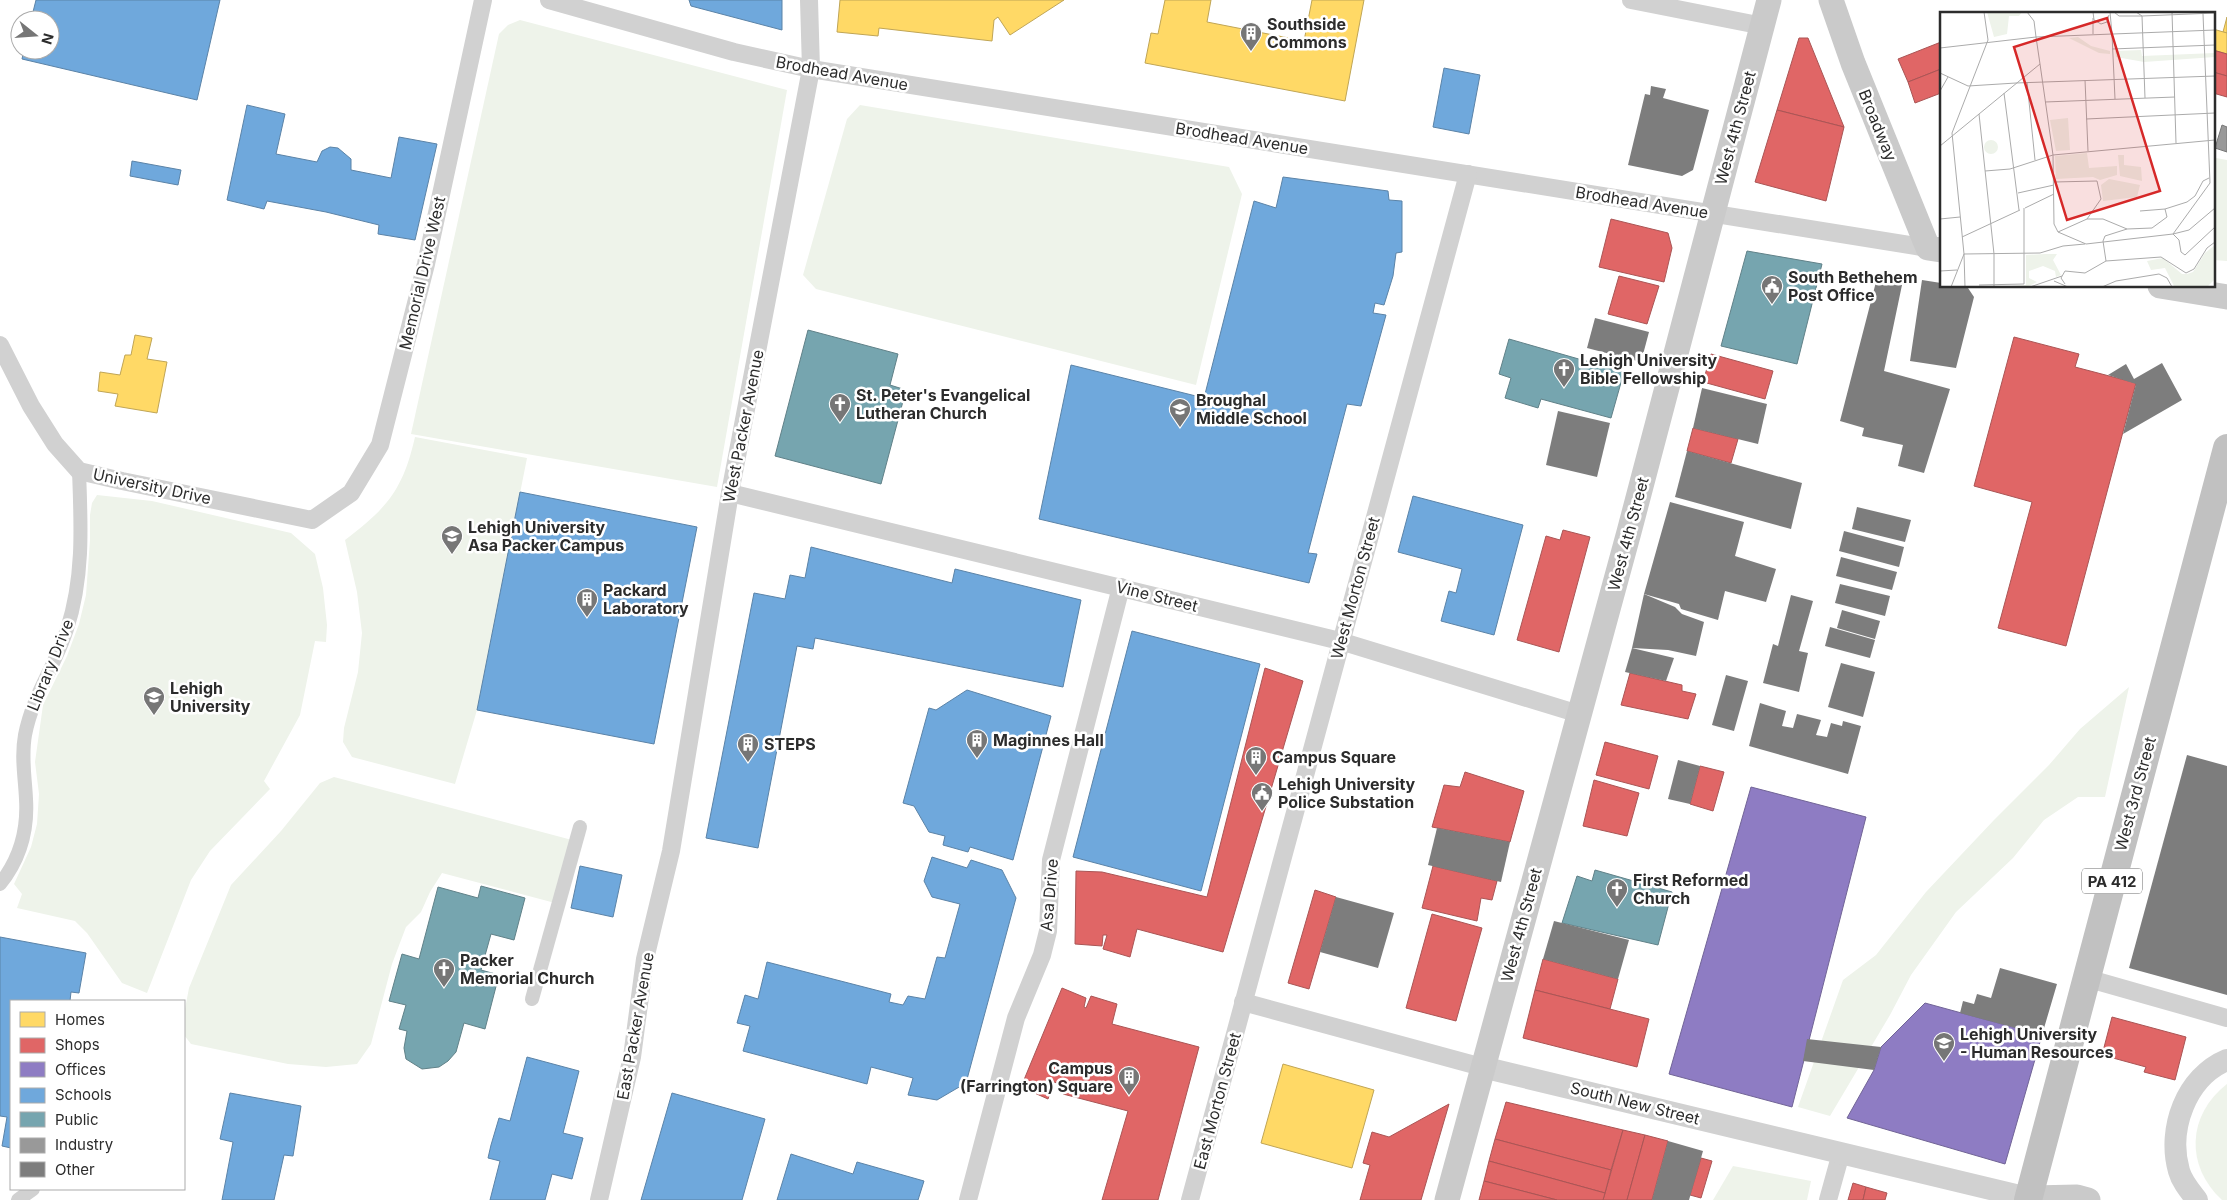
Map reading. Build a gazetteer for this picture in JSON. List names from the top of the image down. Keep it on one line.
{"streets":{"highway":["West 3rd Street","PA 412"],"main road":["Broadway","West 4th Street"],"street":["Brodhead Avenue","Memorial Drive West","West Packer Avenue","University Drive","West Morton Street","Vine Street","Library Drive","Asa Drive","East Packer Avenue","East Morton Street","South New Street"]},"crossings":[["Brodhead Avenue","Broadway"],["Brodhead Avenue","West 4th Street"],["Brodhead Avenue","West Packer Avenue"],["Brodhead Avenue","West Morton Street"],["West 4th Street","Vine Street"],["West 4th Street","South New Street"],["Memorial Drive West","University Drive"],["West Packer Avenue","Vine Street"],["West Packer Avenue","East Packer Avenue"],["University Drive","Library Drive"],["West Morton Street","Vine Street"],["West Morton Street","East Morton Street"],["West Morton Street","South New Street"],["Vine Street","Asa Drive"],["West 3rd Street","South New Street"],["East Morton Street","South New Street"]],"places":{"building":["Southside Commons","Packard Laboratory","Maginnes Hall","STEPS","Campus Square","Campus (Farrington) Square"],"public building":["South Bethehem Post Office","Lehigh University Police Substation"],"church":["Lehigh University Bible Fellowship","St. Peter's Evangelical Lutheran Church","First Reformed Church","Packer Memorial Church"],"school or university":["Broughal Middle School","Lehigh University Asa Packer Campus","Lehigh University","Lehigh University - Human Resources"]},"legend":["Homes","Shops","Offices","Schools","Public","Industry","Other"],"north":"right"}
